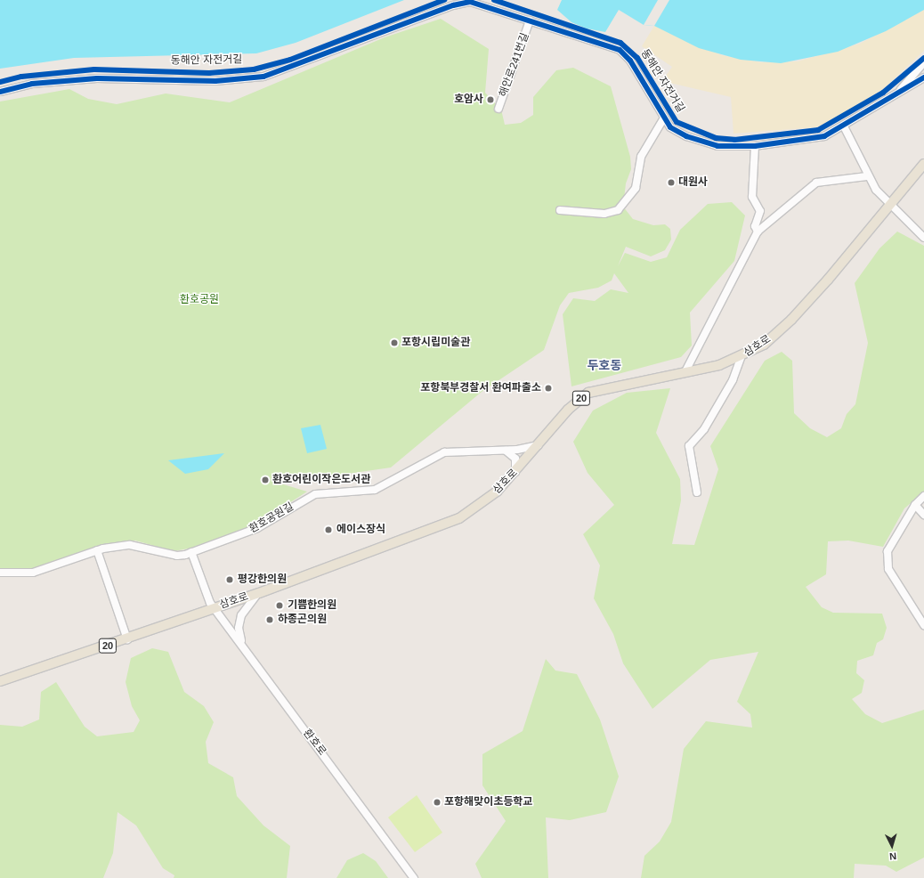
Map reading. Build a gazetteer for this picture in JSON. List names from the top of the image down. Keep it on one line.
{"streets":{"main road":["삼호로","20"],"street":["해안로241번길","환호공원길","환호로"],"cycle path":["동해안 자전거길"]},"crossings":[["삼호로","환호공원길"],["삼호로","환호로"],["환호공원길","환호로"]],"districts":["두호동"],"parks":["환호공원"],"places":["호암사","대원사","포항시립미술관","포항북부경찰서 환여파출소","환호어린이작은도서관","에이스장식","평강한의원","기쁨한의원","하종곤의원","포항해맞이초등학교"],"north":"bottom"}
